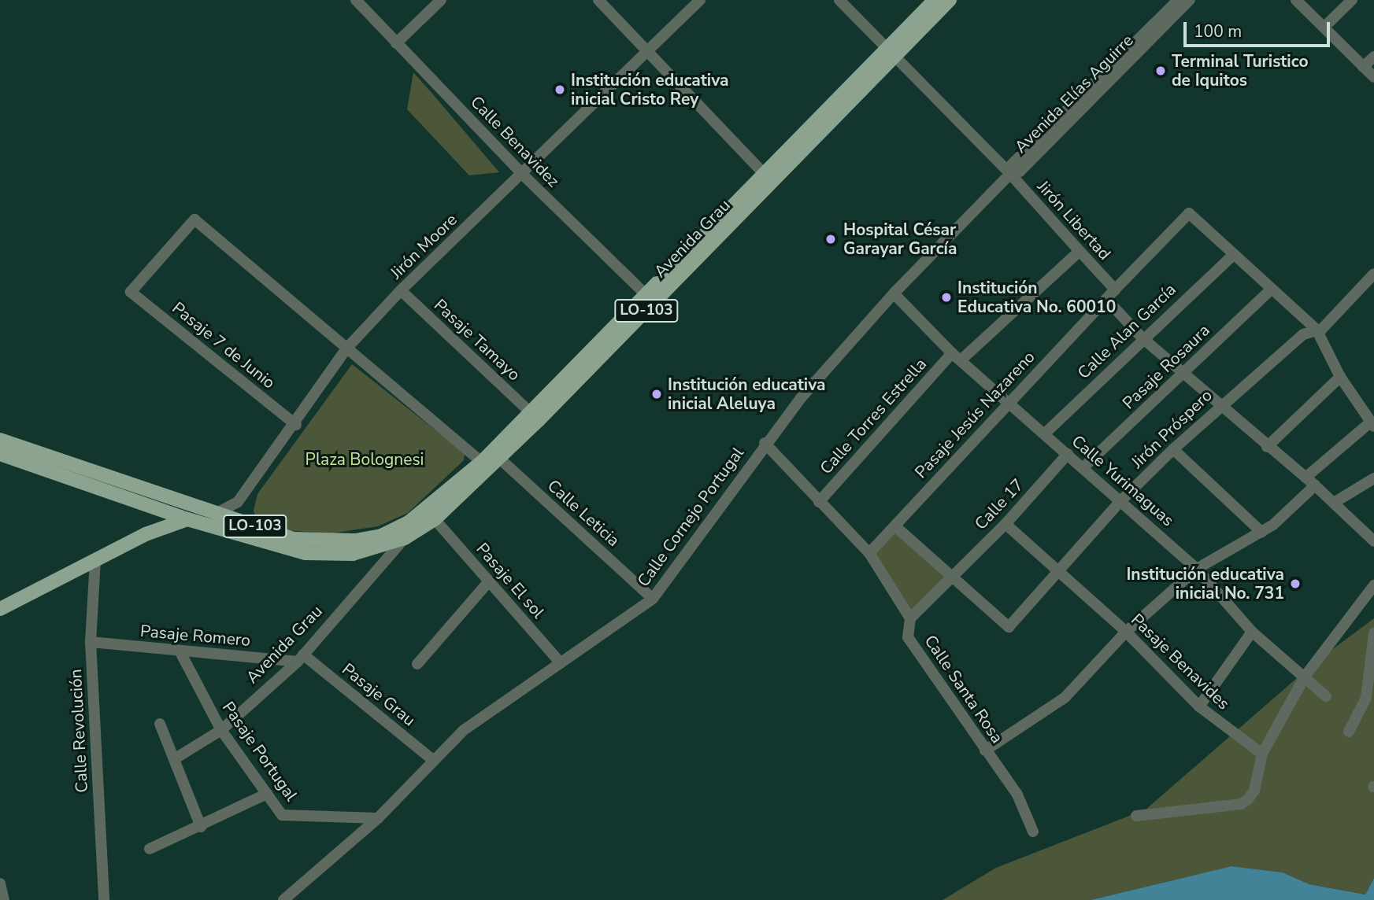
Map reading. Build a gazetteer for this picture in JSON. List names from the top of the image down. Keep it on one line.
{"streets":{"main road":["Avenida Grau","LO-103"],"street":["Avenida Elías Aguirre","Calle Benavidez","Jirón Libertad","Jirón Moore","Calle Alan García","Pasaje Tamayo","Pasaje 7 de Junio","Pasaje Rosaura","Pasaje Jesús Nazareno","Calle Torres Estrella","Jirón Próspero","Calle Yurimaguas","Calle 17","Calle Leticia","Calle Cornejo Portugal","Pasaje El sol","Pasaje Romero","Pasaje Benavides","Calle Santa Rosa","Pasaje Grau","Calle Revolución","Pasaje Portugal"]},"crossings":[["Avenida Elías Aguirre","Jirón Libertad"],["Avenida Elías Aguirre","Calle Cornejo Portugal"],["Calle Benavidez","Avenida Grau"],["Calle Benavidez","Jirón Moore"],["Jirón Libertad","Avenida Grau"],["Jirón Libertad","Calle Torres Estrella"],["Jirón Libertad","Calle Cornejo Portugal"],["Avenida Grau","Jirón Moore"],["Avenida Grau","LO-103"],["Avenida Grau","Pasaje Tamayo"],["Avenida Grau","Calle Leticia"],["Avenida Grau","Pasaje El sol"],["Avenida Grau","Pasaje Romero"],["Avenida Grau","Pasaje Grau"],["Avenida Grau","Pasaje Portugal"],["Jirón Moore","LO-103"],["Jirón Moore","Pasaje Tamayo"],["Jirón Moore","Pasaje 7 de Junio"],["Jirón Moore","Calle Leticia"],["LO-103","Calle Leticia"],["Calle Alan García","Calle Yurimaguas"],["Pasaje 7 de Junio","Calle Leticia"],["Pasaje Rosaura","Calle Yurimaguas"],["Pasaje Jesús Nazareno","Calle Yurimaguas"],["Pasaje Jesús Nazareno","Calle Santa Rosa"],["Calle Torres Estrella","Calle Yurimaguas"],["Calle Torres Estrella","Calle Santa Rosa"],["Jirón Próspero","Calle Yurimaguas"],["Jirón Próspero","Calle 17"],["Jirón Próspero","Pasaje Benavides"],["Calle Yurimaguas","Calle 17"],["Calle Yurimaguas","Calle Cornejo Portugal"],["Calle 17","Pasaje Benavides"],["Calle 17","Calle Santa Rosa"],["Calle Leticia","Calle Cornejo Portugal"],["Calle Cornejo Portugal","Pasaje El sol"],["Calle Cornejo Portugal","Calle Santa Rosa"],["Calle Cornejo Portugal","Pasaje Grau"],["Calle Cornejo Portugal","Pasaje Portugal"],["Pasaje Romero","Pasaje Grau"],["Pasaje Romero","Calle Revolución"],["Pasaje Romero","Pasaje Portugal"]],"parks":["Plaza Bolognesi"],"places":["Terminal Turistico de Iquitos","Institución educativa inicial Cristo Rey","Hospital César Garayar García","Institución Educativa No. 60010","Institución educativa inicial Aleluya","Institución educativa inicial No. 731"],"scale_bar":"100 m"}
